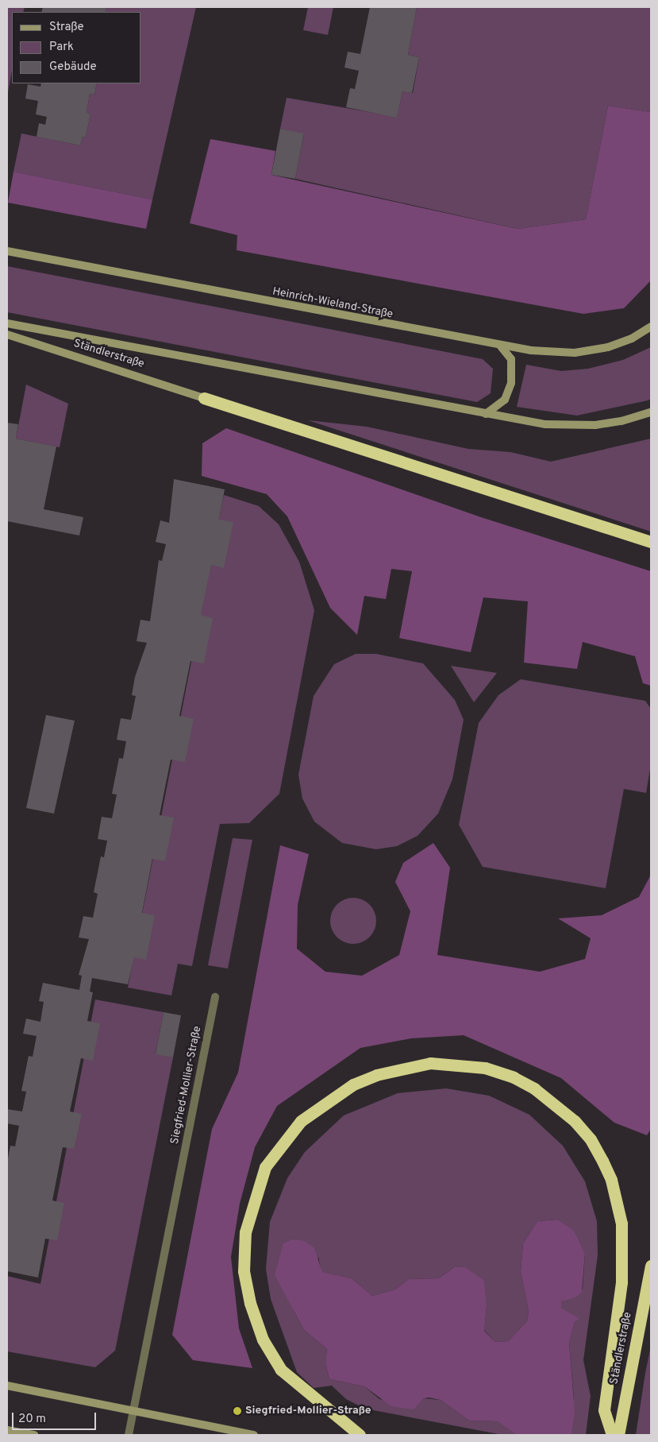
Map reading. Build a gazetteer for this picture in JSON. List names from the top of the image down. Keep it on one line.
{"streets":{"highway":["Ständlerstraße"],"main road":["Heinrich-Wieland-Straße"],"street":["Siegfried-Mollier-Straße"]},"places":["Siegfried-Mollier-Straße"],"legend":["Straße","Park","Gebäude"],"scale_bar":"20 m"}
